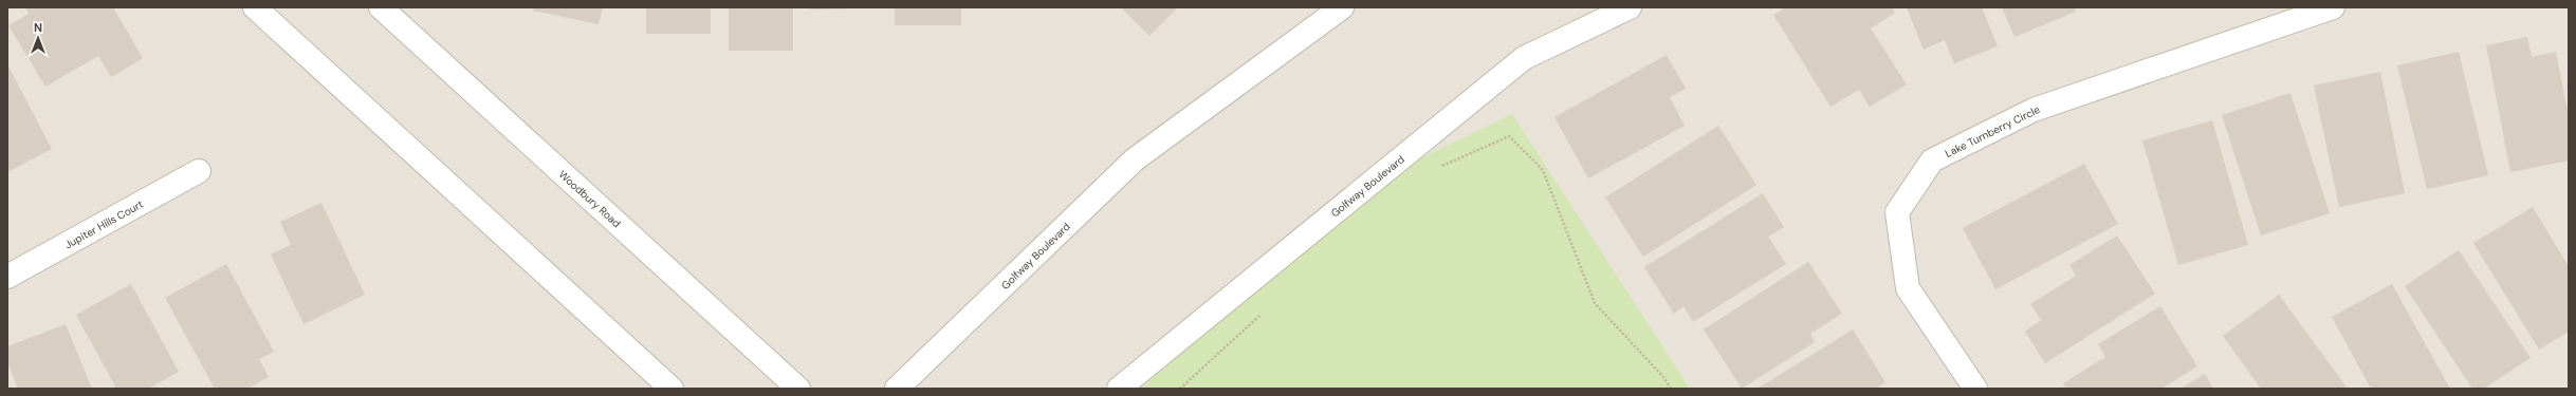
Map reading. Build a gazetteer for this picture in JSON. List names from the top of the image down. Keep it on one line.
{"streets":{"street":["Lake Turnberry Circle","Golfway Boulevard","Woodbury Road","Jupiter Hills Court"]},"north":"top"}
